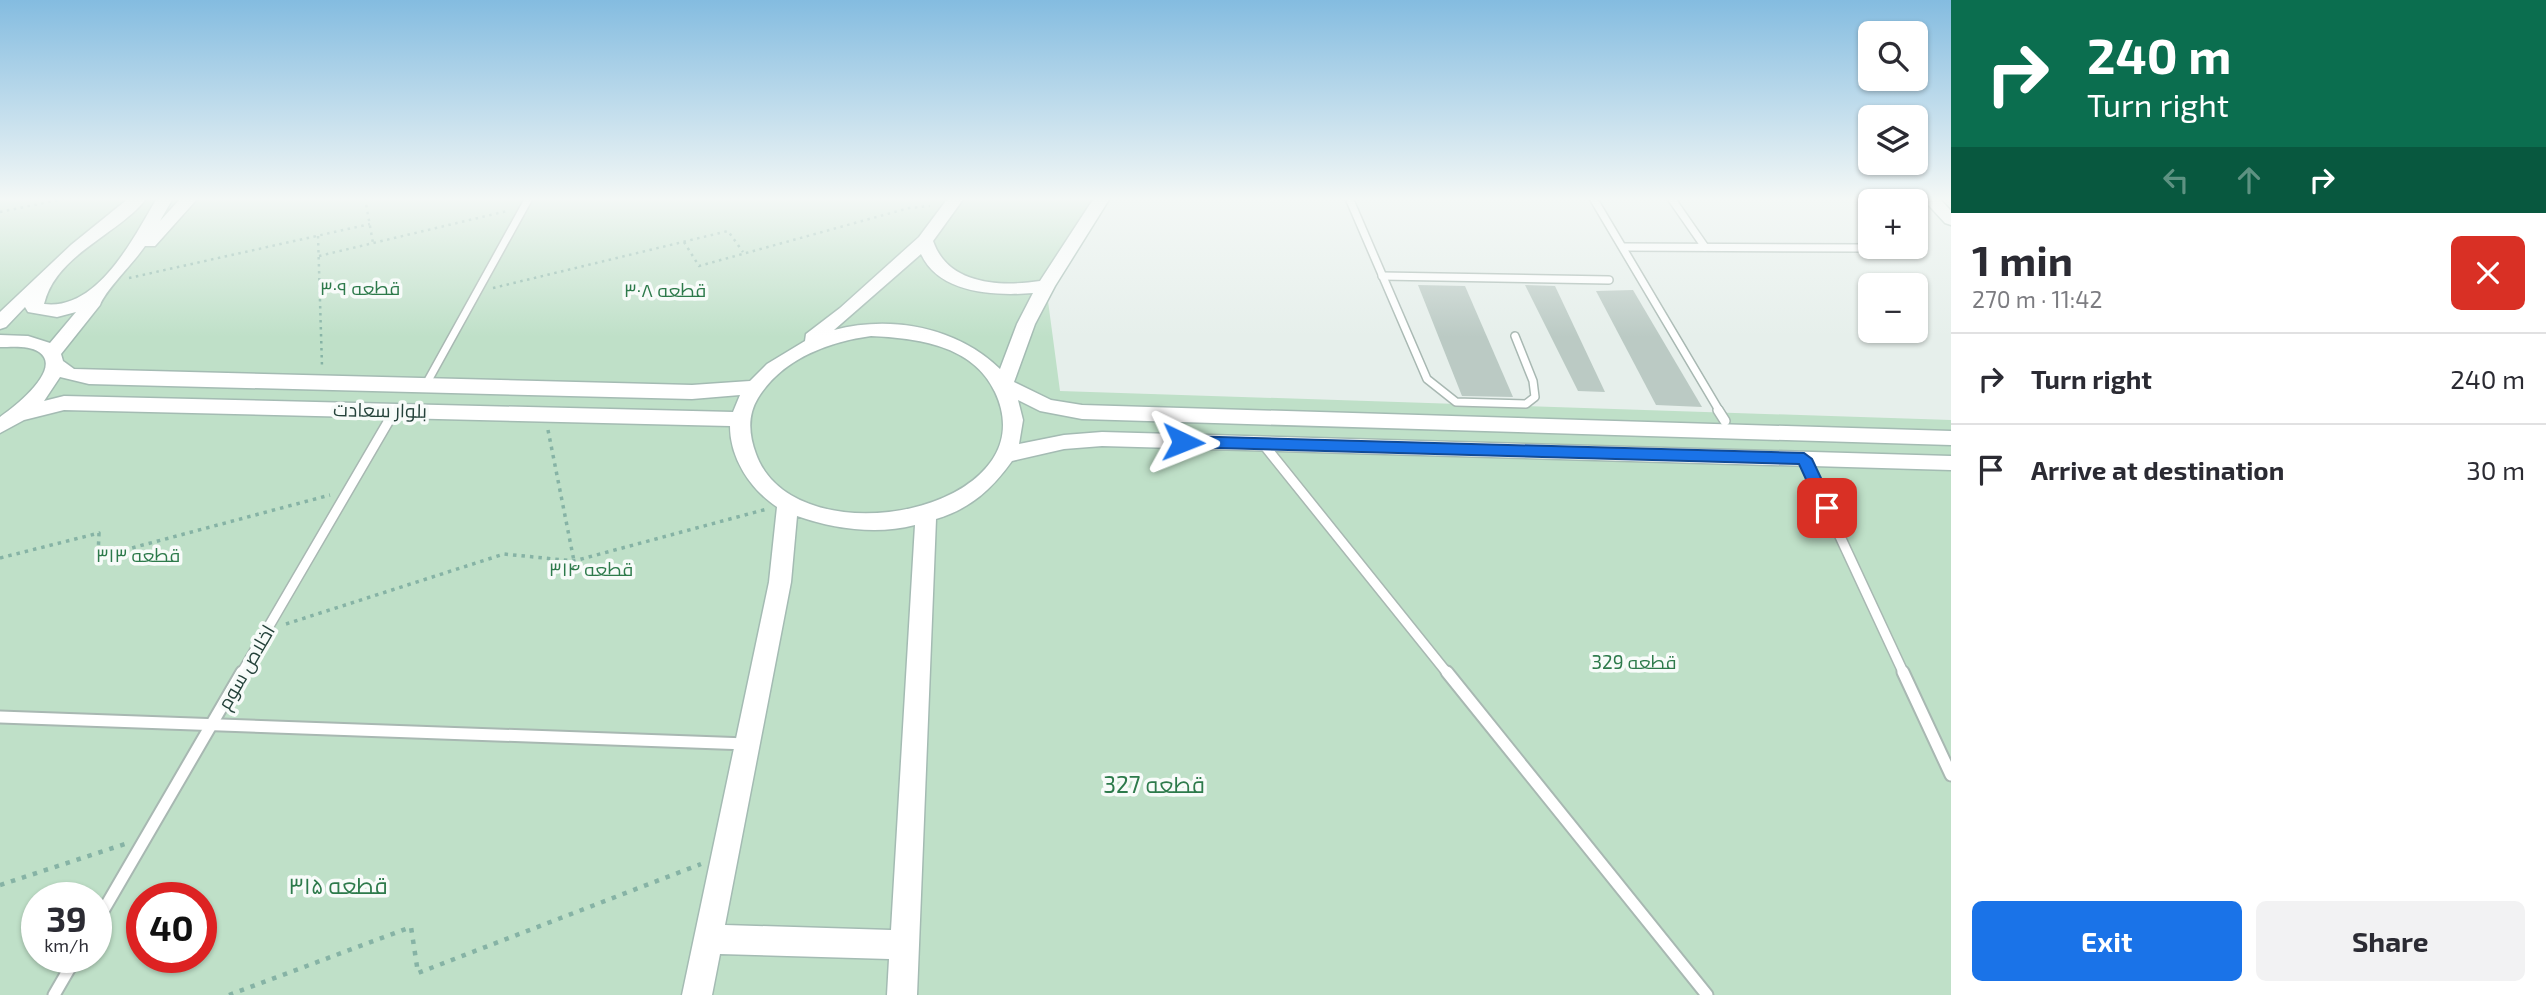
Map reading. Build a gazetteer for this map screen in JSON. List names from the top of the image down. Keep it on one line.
{"streets":{"street":["بلوار سعادت"],"lane":["اخلاص سوم"]},"crossings":[["بلوار سعادت","اخلاص سوم"]],"parks":["قطعه ۳۰۹","قطعه ۳۰۸","قطعه ۳۱۳","قطعه ۳۱۴","قطعه 329","قطعه 327","قطعه ۳۱۵"],"page":{"turn":["240 m","Turn right"],"map_buttons":["+","−"],"heading":["1 min","270 m · 11:42"],"list":[{"name":"Turn right","value":"240 m"},{"name":"Arrive at destination","value":"30 m"}],"speed":"39 km/h","limit":"40","buttons":["Exit","Share"]}}
